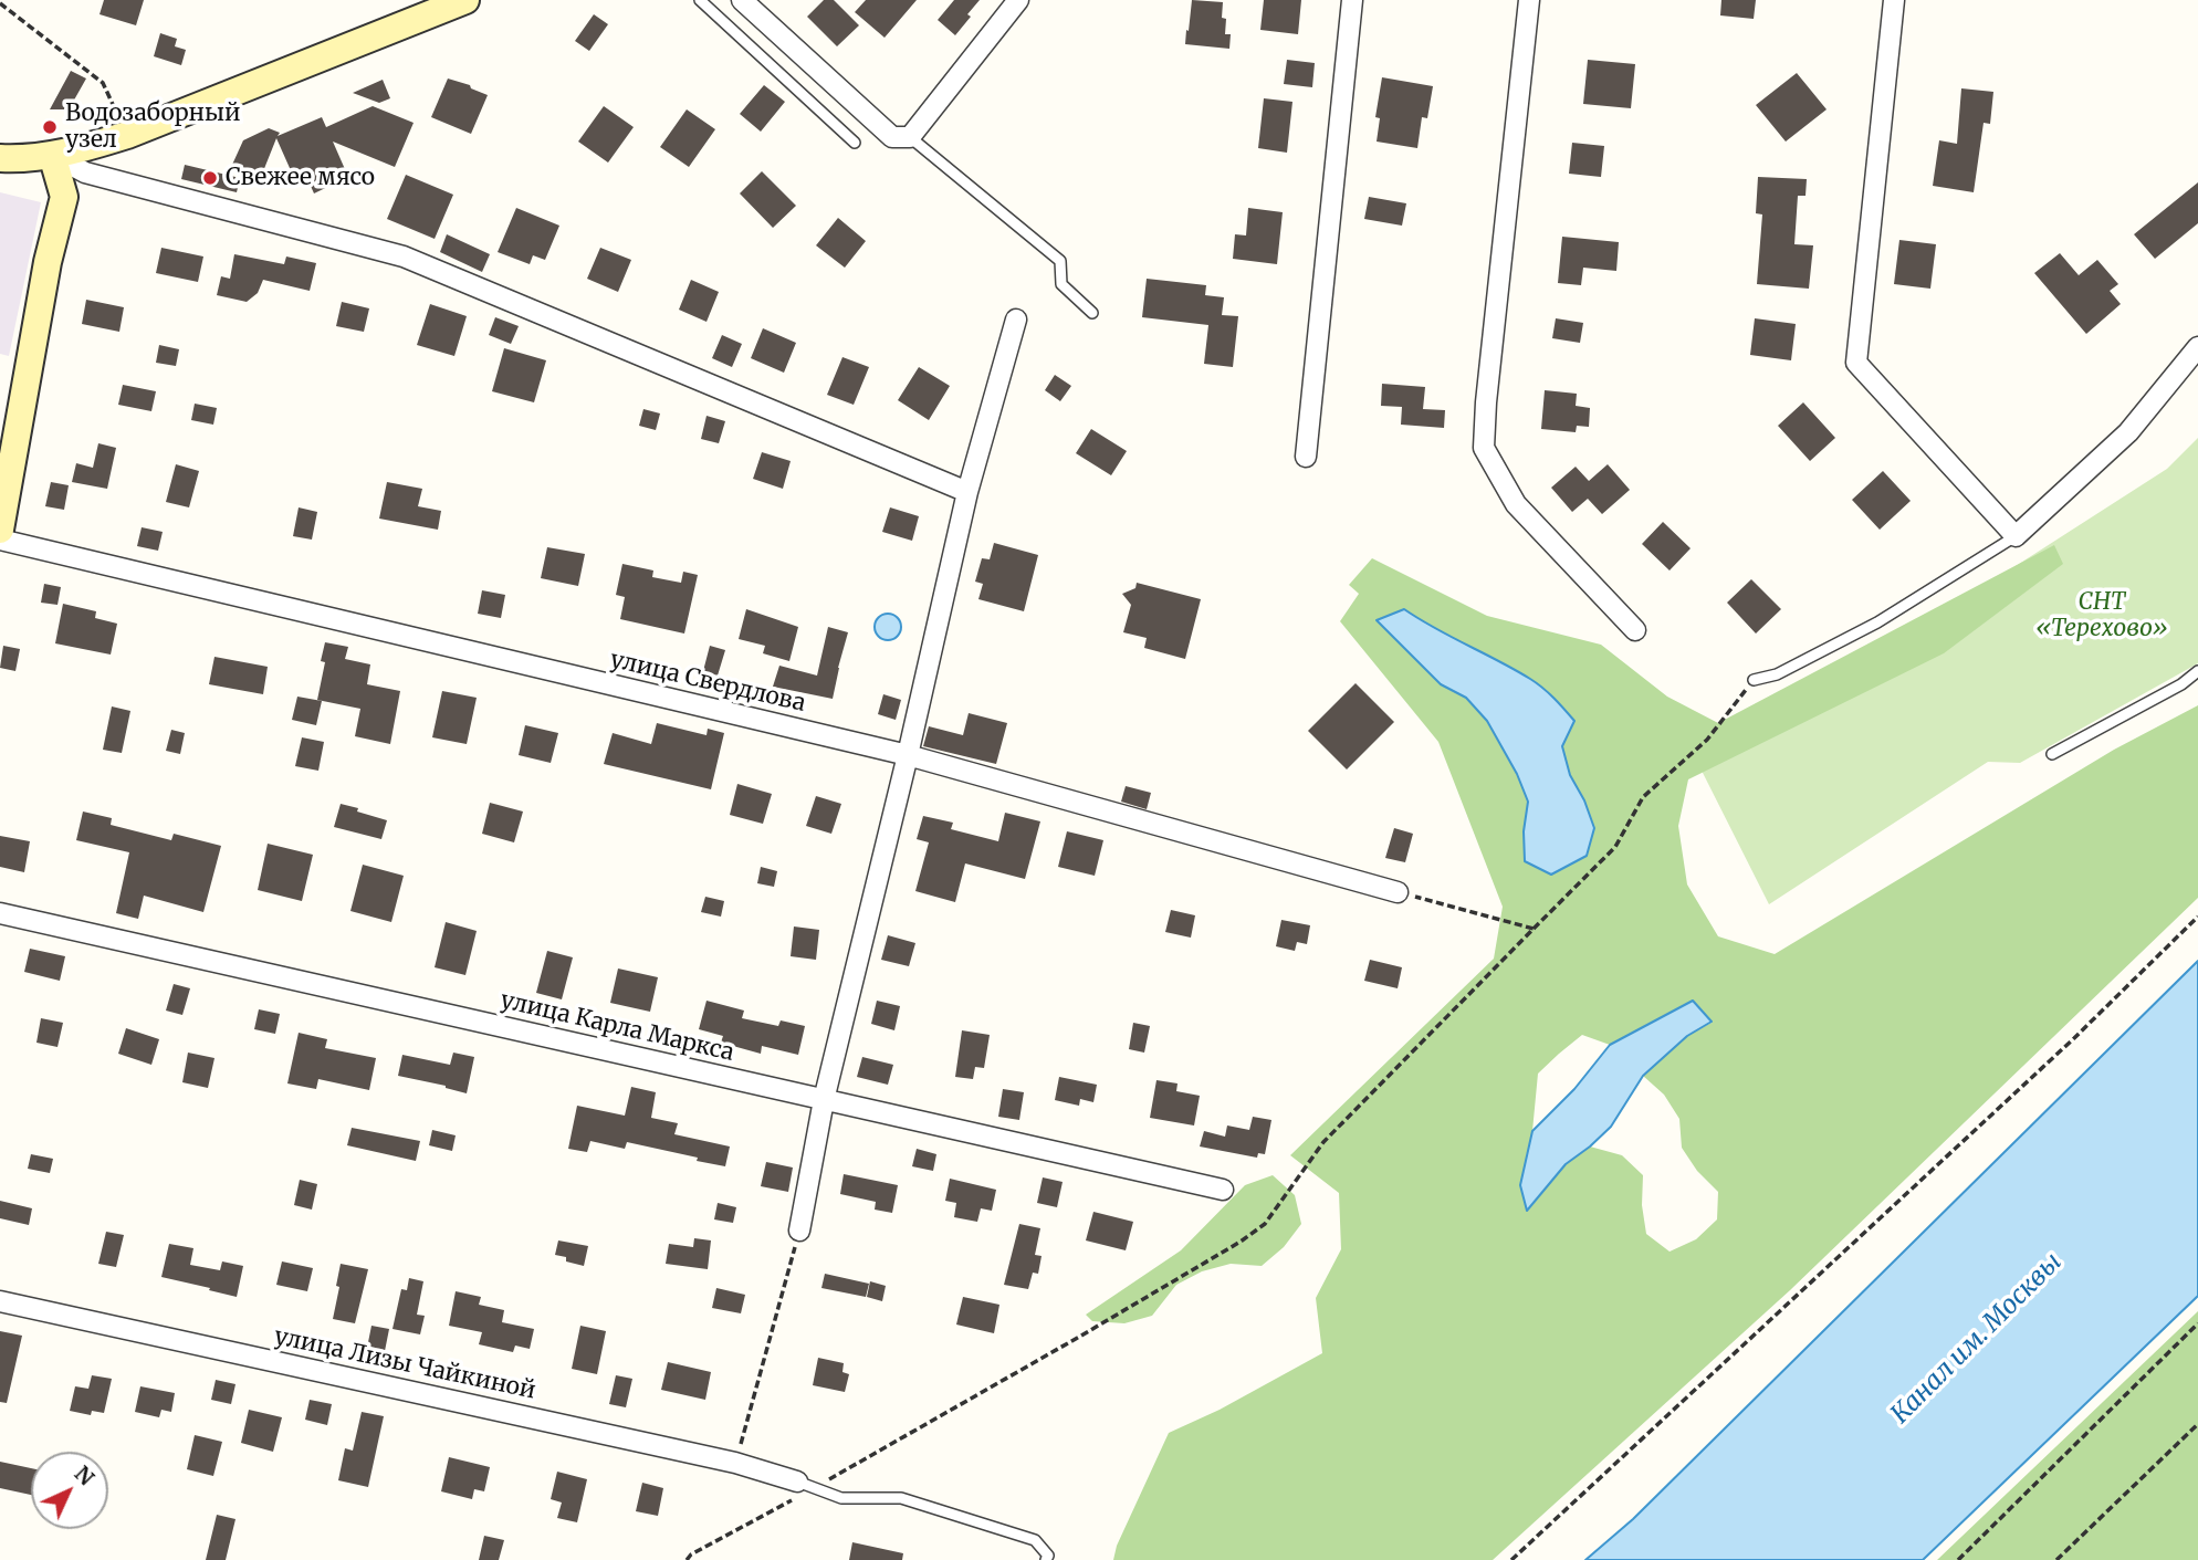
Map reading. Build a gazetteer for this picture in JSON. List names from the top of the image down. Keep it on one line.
{"streets":{"street":["улица Свердлова","улица Карла Маркса","улица Лизы Чайкиной"]},"water":["Канал им. Москвы"],"parks":["СНТ «Терехово»"],"places":["Водозаборный узел","Свежее мясо"],"north":"top right"}
